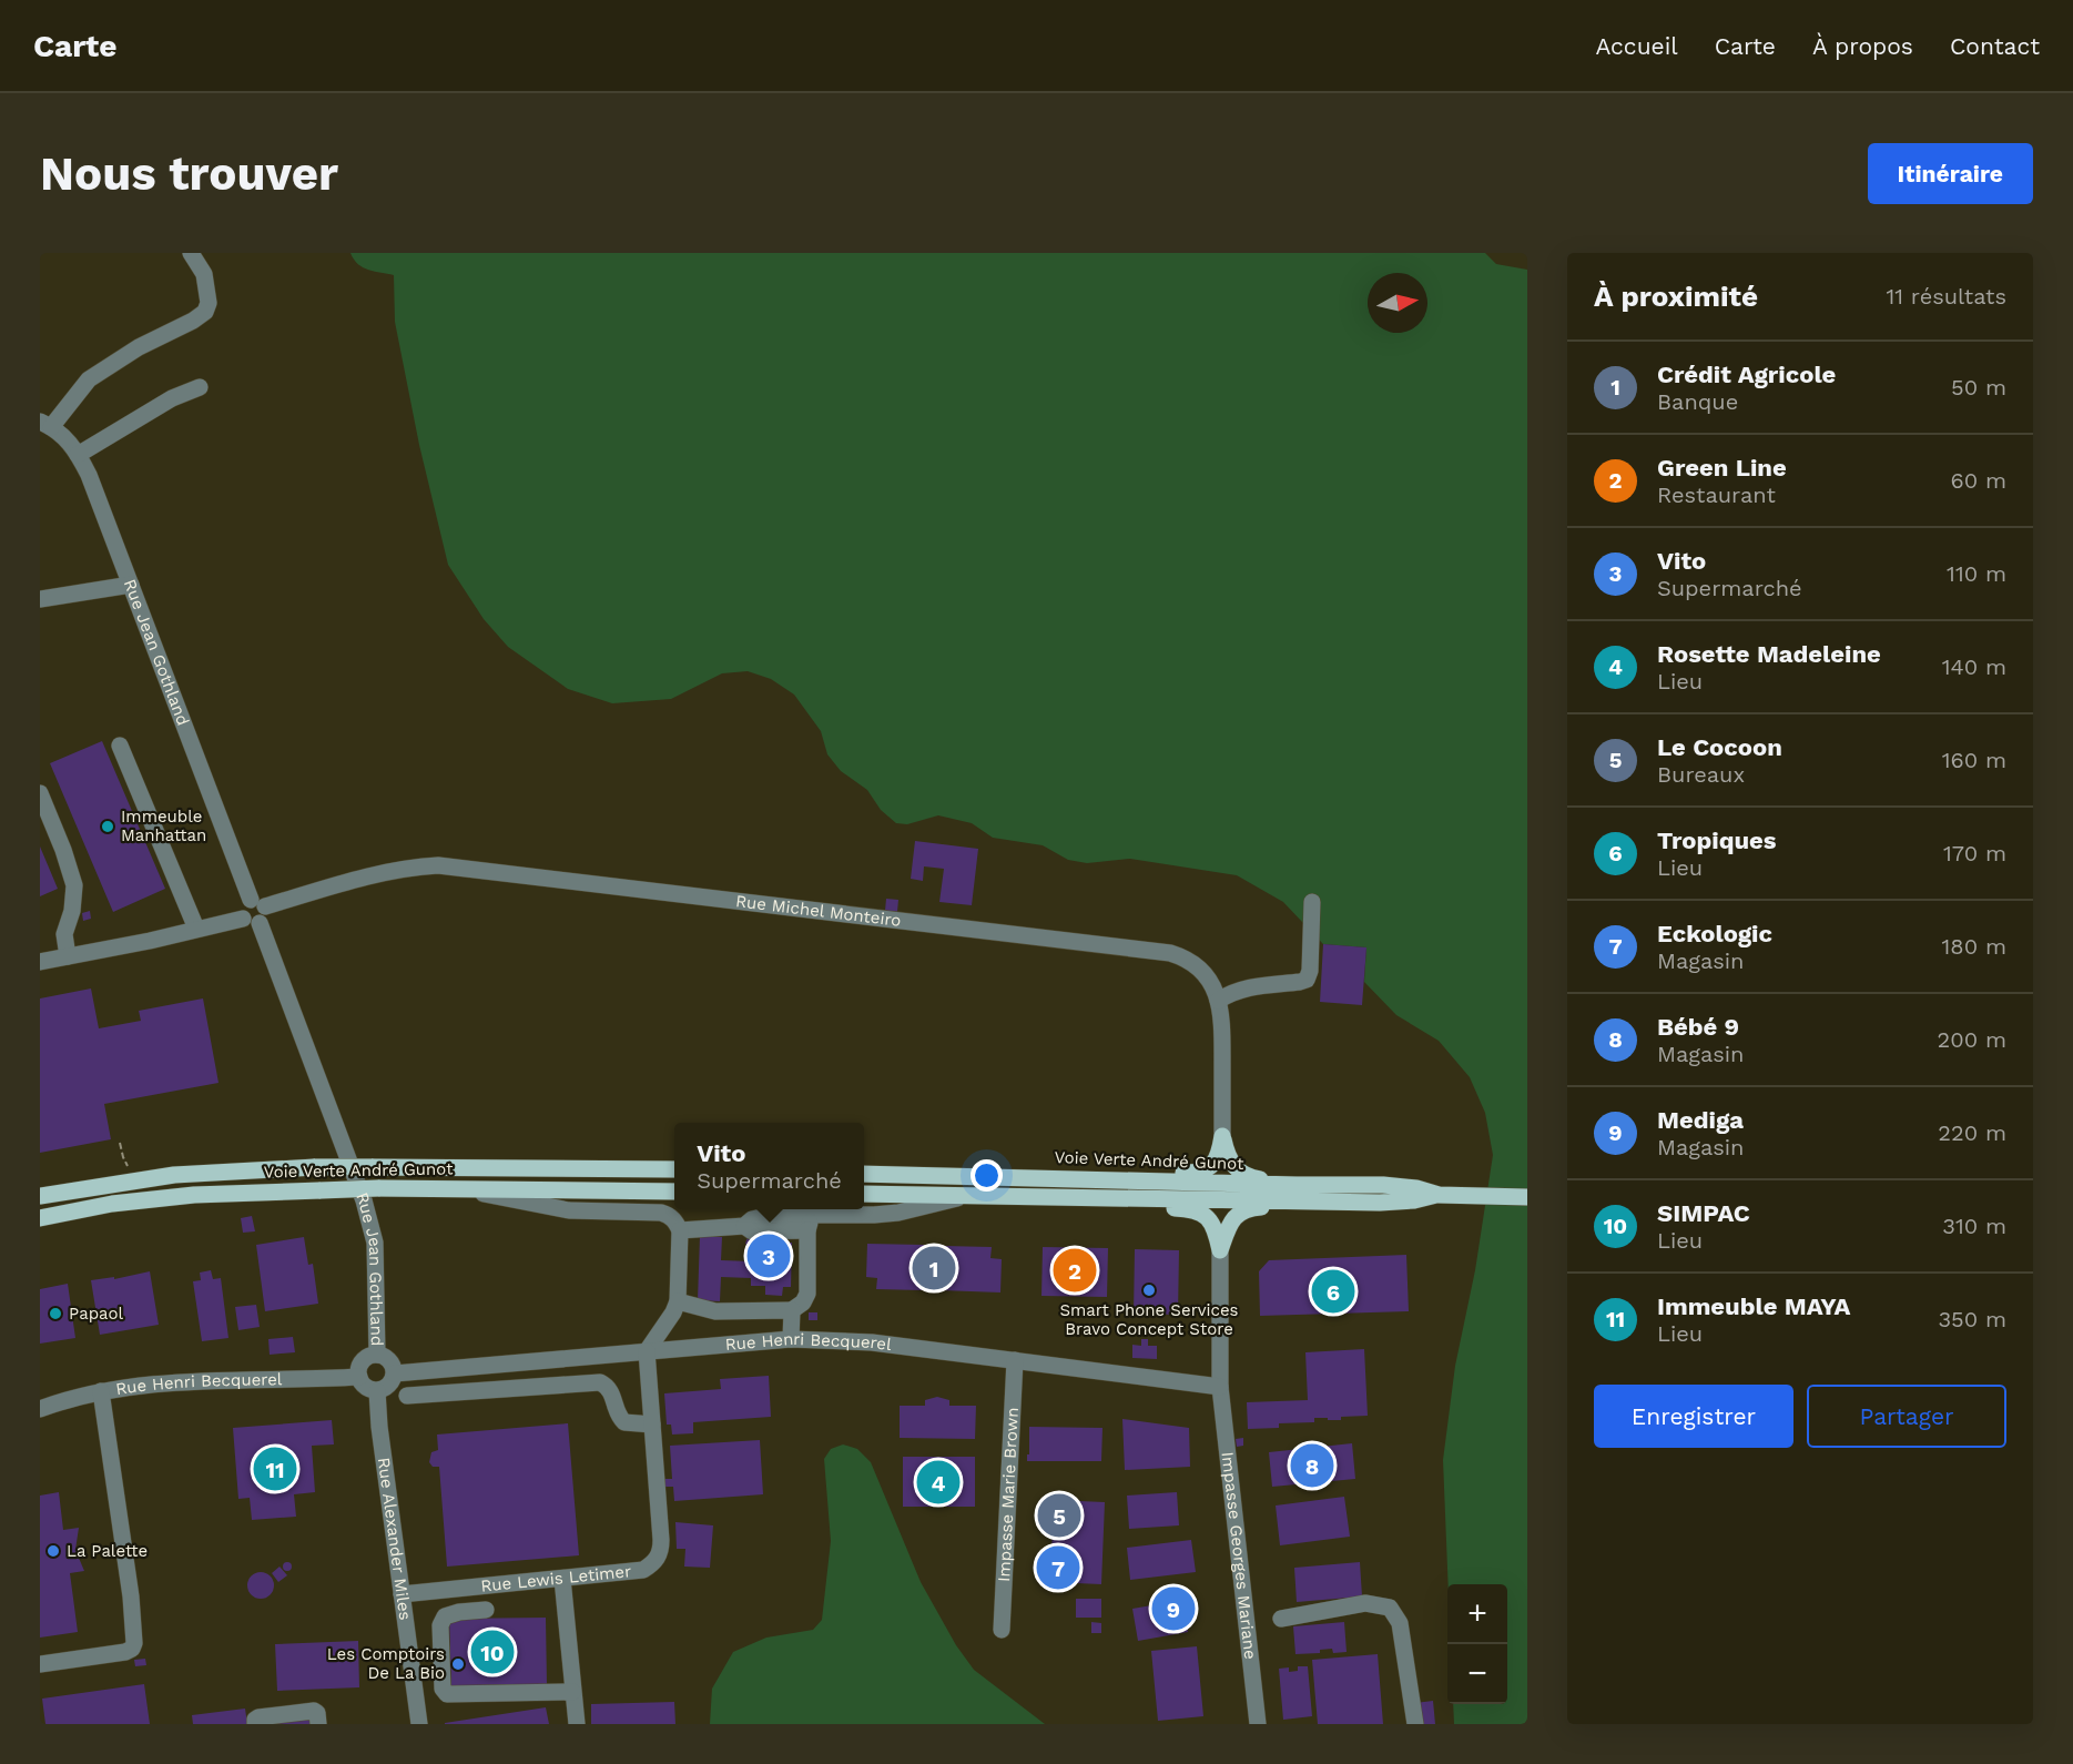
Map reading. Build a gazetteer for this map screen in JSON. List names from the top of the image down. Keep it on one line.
{"streets":{"main road":["Voie Verte André Gunot"],"street":["Rue Jean Gothland","Rue Michel Monteiro","Rue Henri Becquerel","Impasse Marie Brown","Rue Alexander Miles","Impasse Georges Mariane","Rue Lewis Letimer"]},"crossings":[["Rue Jean Gothland","Rue Michel Monteiro"],["Rue Jean Gothland","Rue Henri Becquerel"],["Rue Jean Gothland","Rue Alexander Miles"],["Rue Henri Becquerel","Impasse Marie Brown"],["Rue Henri Becquerel","Rue Alexander Miles"],["Rue Henri Becquerel","Impasse Georges Mariane"],["Rue Henri Becquerel","Rue Lewis Letimer"],["Rue Alexander Miles","Rue Lewis Letimer"]],"places":["Immeuble Manhattan","Smart Phone Services Bravo Concept Store","Papaol","La Palette","Les Comptoirs De La Bio"],"north":"right","page":{"header":"Carte","nav":["Accueil","Carte","À propos","Contact"],"buttons":["Itinéraire",["Enregistrer","Partager"]],"title":"Nous trouver","heading":["À proximité","11 résultats"],"list":[{"mark":"1","name":"Crédit Agricole","note":"Banque","value":"50 m"},{"mark":"2","name":"Green Line","note":"Restaurant","value":"60 m"},{"mark":"3","name":"Vito","note":"Supermarché","value":"110 m"},{"mark":"4","name":"Rosette Madeleine","note":"Lieu","value":"140 m"},{"mark":"5","name":"Le Cocoon","note":"Bureaux","value":"160 m"},{"mark":"6","name":"Tropiques","note":"Lieu","value":"170 m"},{"mark":"7","name":"Eckologic","note":"Magasin","value":"180 m"},{"mark":"8","name":"Bébé 9","note":"Magasin","value":"200 m"},{"mark":"9","name":"Mediga","note":"Magasin","value":"220 m"},{"mark":"10","name":"SIMPAC","note":"Lieu","value":"310 m"},{"mark":"11","name":"Immeuble MAYA","note":"Lieu","value":"350 m"}],"popup":["Vito","Supermarché"],"pins":["3","1","2","6","8","11","4","5","7","9","10"],"map_buttons":["+","−"]}}
